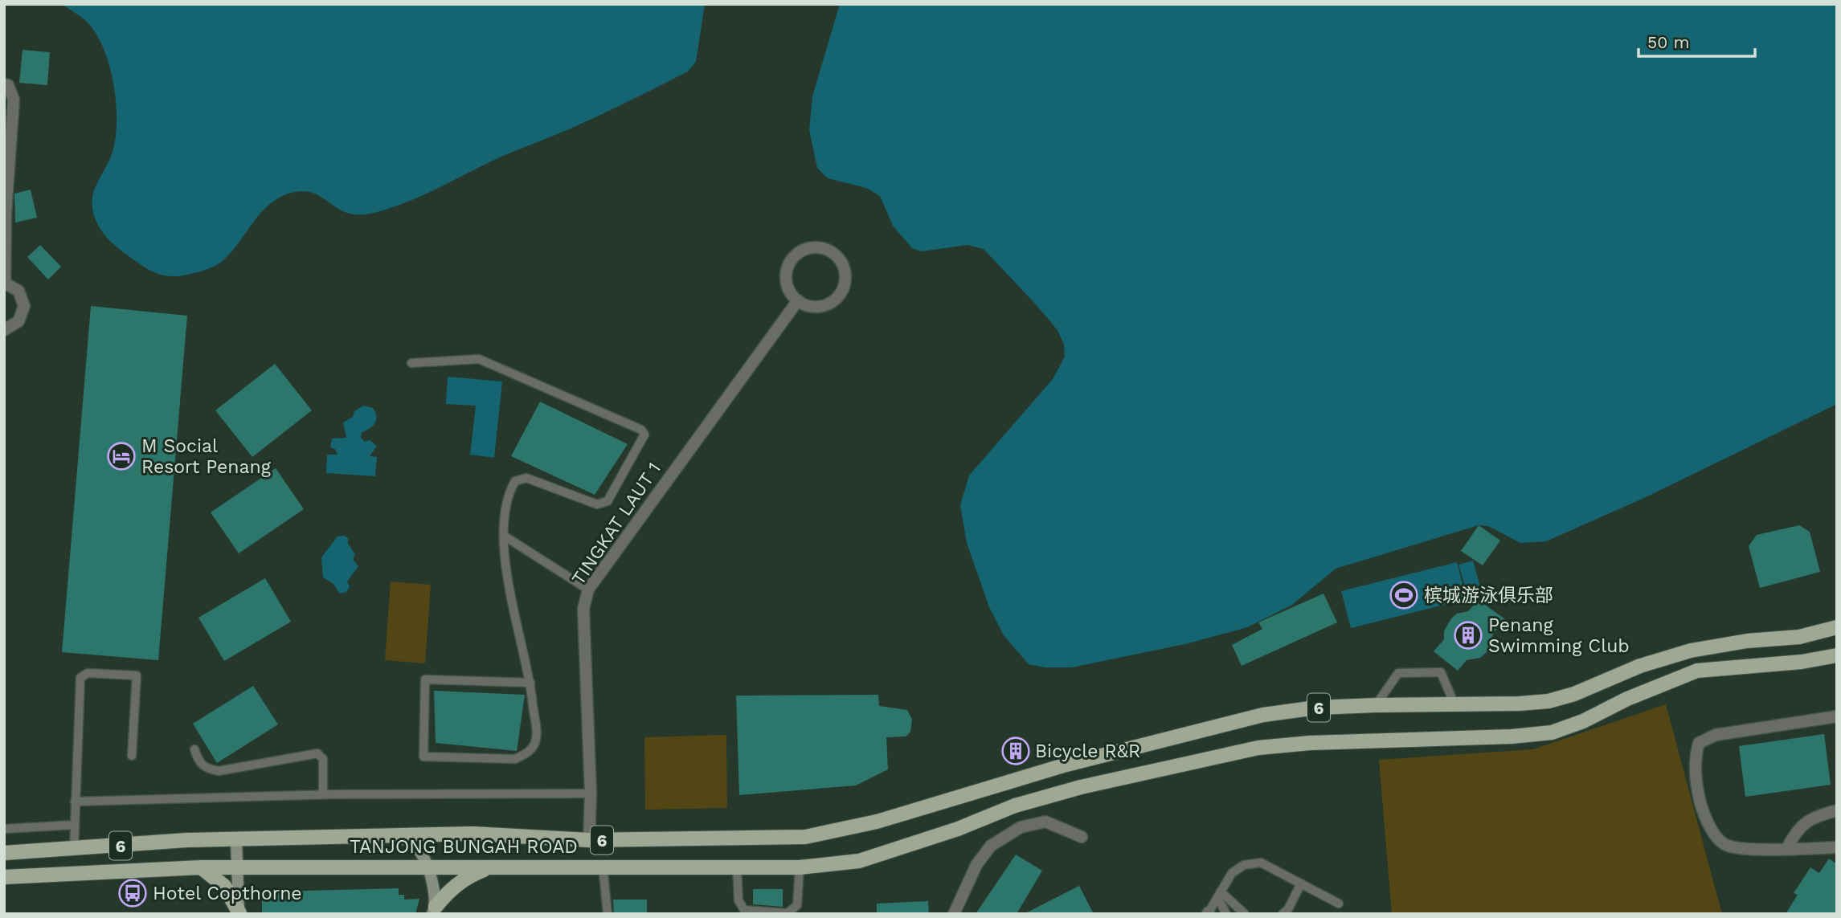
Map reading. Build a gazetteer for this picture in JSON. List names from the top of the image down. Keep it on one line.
{"streets":{"main road":["6","TANJONG BUNGAH ROAD"],"street":["TINGKAT LAUT 1"]},"crossings":[["TINGKAT LAUT 1","TANJONG BUNGAH ROAD"]],"places":{"hotel":["M Social Resort Penang"],"sports":["槟城游泳俱乐部"],"building":["Penang Swimming Club","Bicycle R&R"],"bus stop":["Hotel Copthorne"]},"scale_bar":"50 m"}
